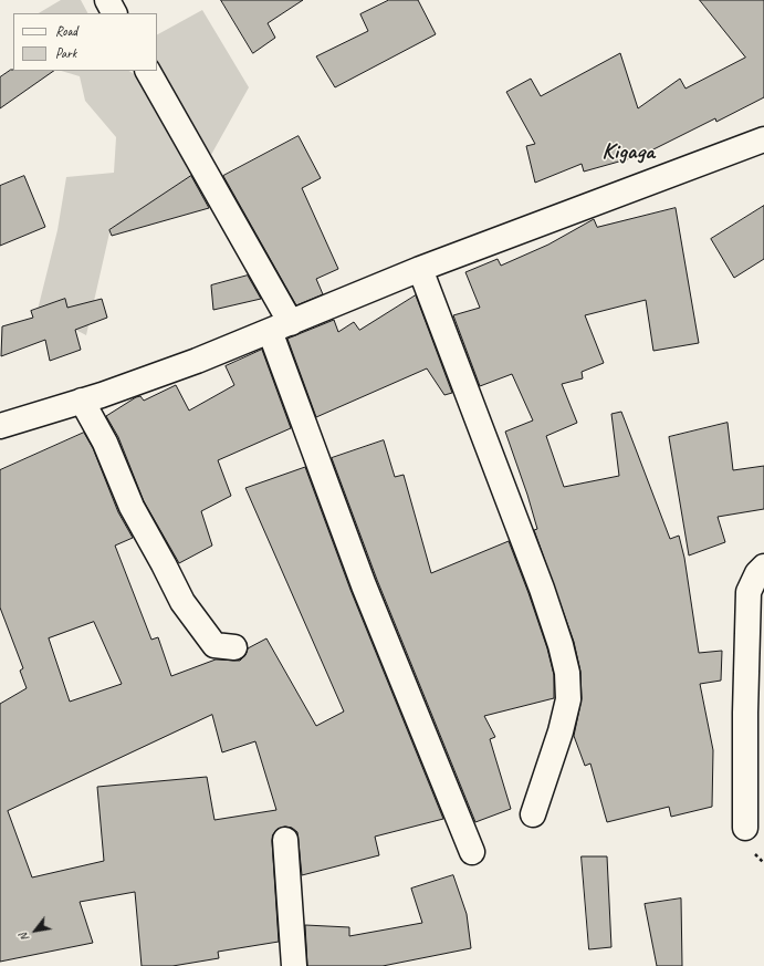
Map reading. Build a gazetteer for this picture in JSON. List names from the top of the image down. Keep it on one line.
{"districts":["Kigaga"],"legend":["Road","Park"],"north":"bottom left"}
